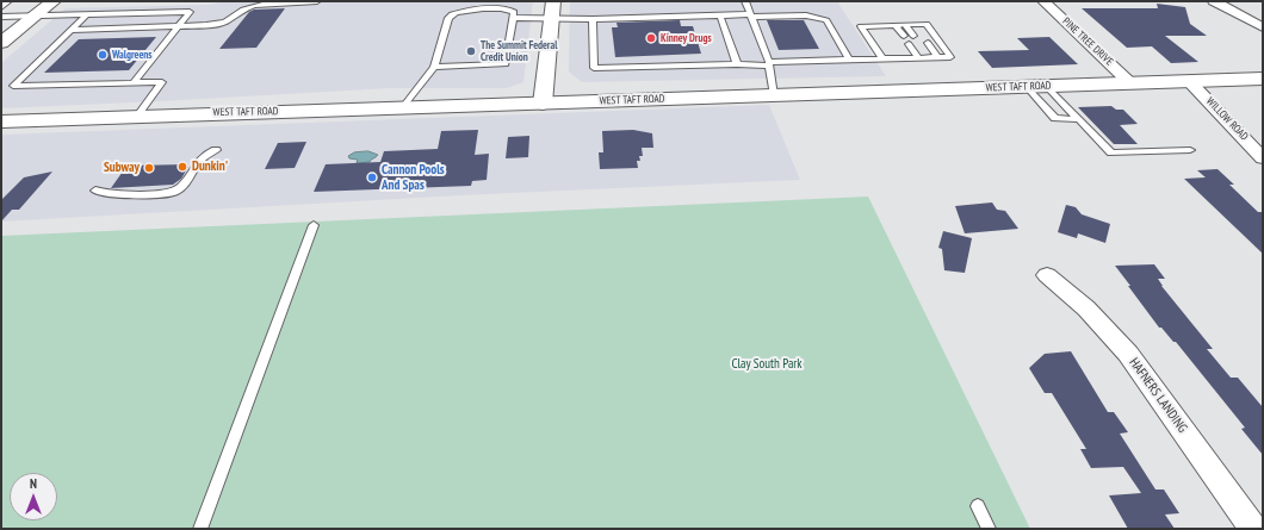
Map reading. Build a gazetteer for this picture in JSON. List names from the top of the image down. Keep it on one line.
{"streets":{"main road":["WEST TAFT ROAD"],"street":["PINE TREE DRIVE","WILLOW ROAD","HAFNERS LANDING"]},"crossings":[["PINE TREE DRIVE","WEST TAFT ROAD"],["WEST TAFT ROAD","WILLOW ROAD"]],"parks":["Clay South Park"],"places":["Kinney Drugs","The Summit Federal Credit Union","Walgreens","Dunkin'","Subway","Cannon Pools And Spas"],"north":"top"}
